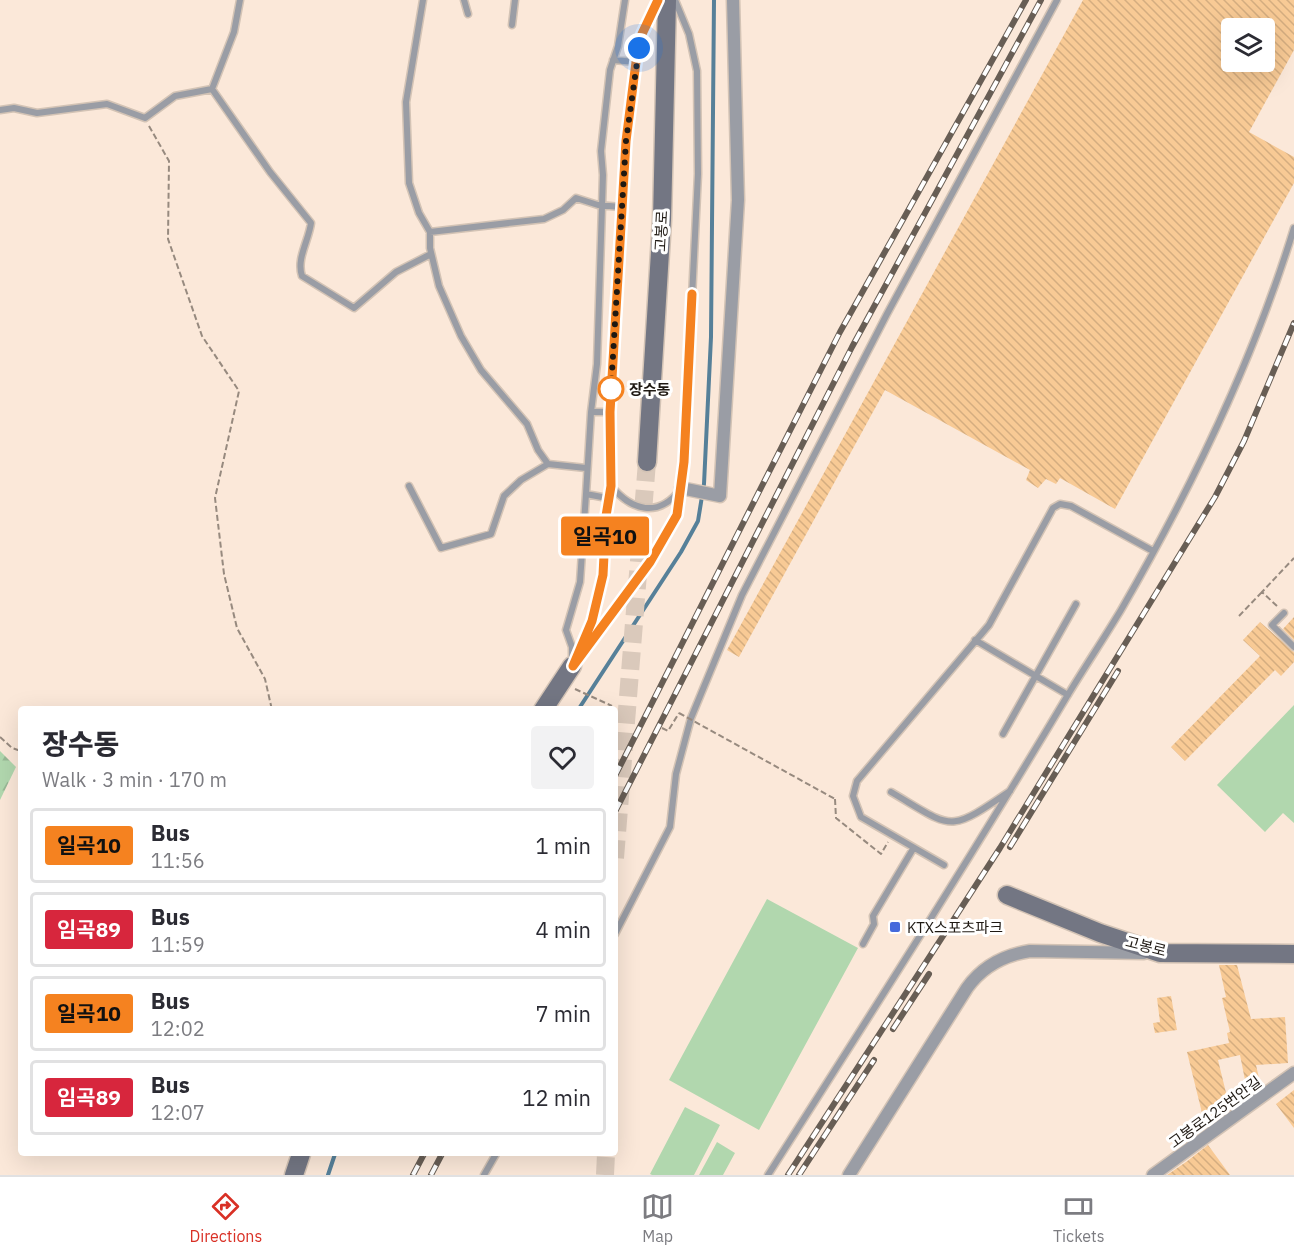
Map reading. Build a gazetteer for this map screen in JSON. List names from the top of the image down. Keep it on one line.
{"streets":{"main road":["고봉로"],"street":["고봉로125번안길"]},"places":{"other":["장수동"],"transit":["KTX스포츠파크"]},"lines":["bus line 일곡10"],"page":{"on_map":"일곡10","heading":["장수동","Walk · 3 min · 170 m"],"list":[{"mark":"일곡10","name":"Bus","note":"11:56","value":"1 min"},{"mark":"임곡89","name":"Bus","note":"11:59","value":"4 min"},{"mark":"일곡10","name":"Bus","note":"12:02","value":"7 min"},{"mark":"임곡89","name":"Bus","note":"12:07","value":"12 min"}],"tabs":["Directions","Map","Tickets"]}}
